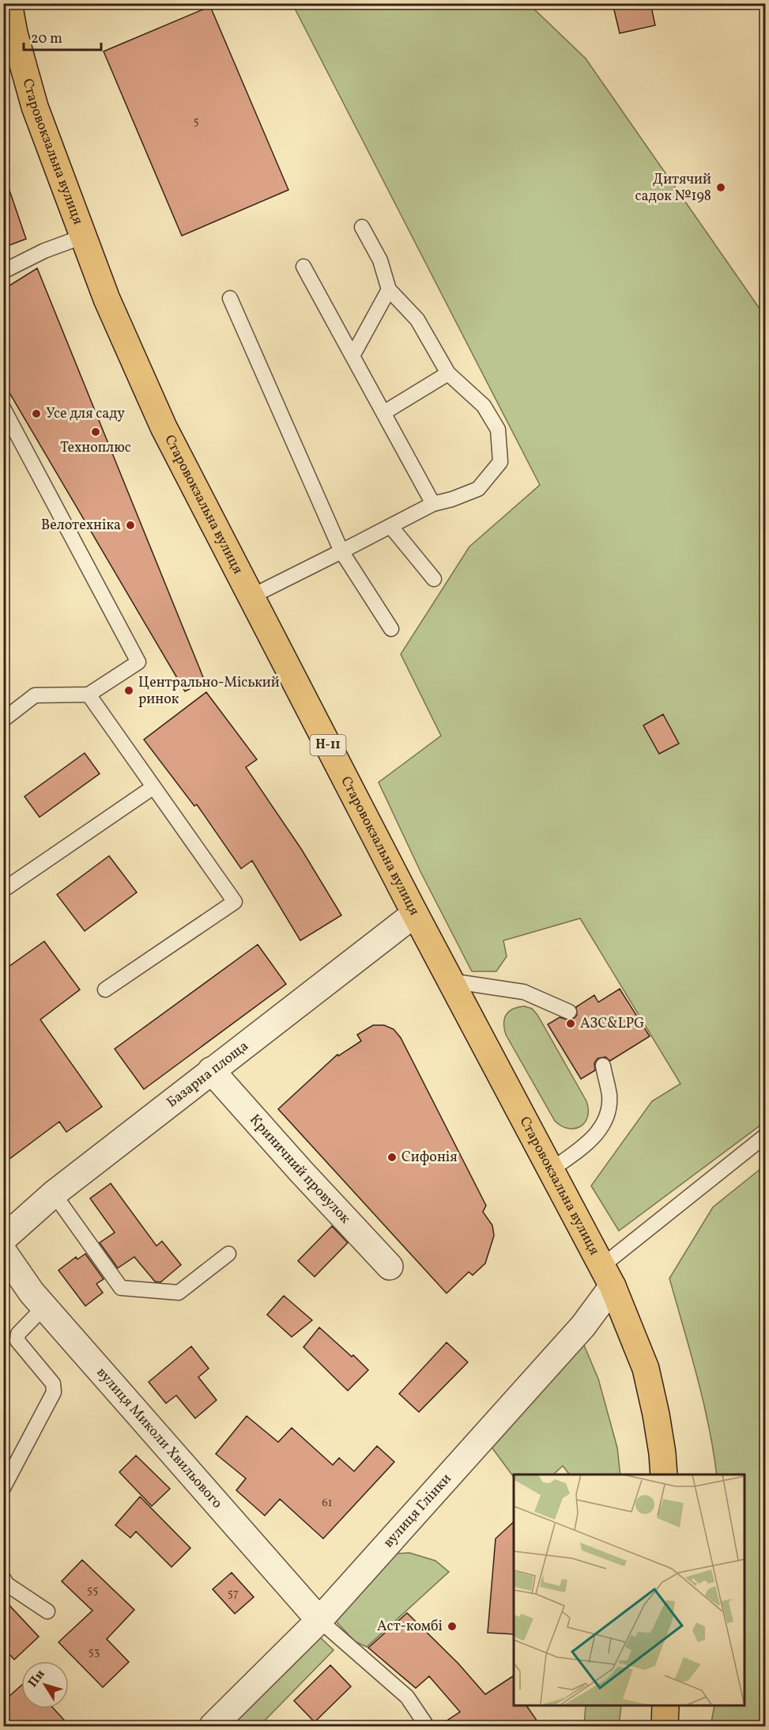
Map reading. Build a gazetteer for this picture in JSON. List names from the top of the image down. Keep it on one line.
{"streets":{"main road":["Старовокзальна вулиця","Н-11"],"street":["Базарна площа","Криничний провулок","вулиця Миколи Хвильового","вулиця Глінки"]},"crossings":[["Старовокзальна вулиця","Базарна площа"],["Старовокзальна вулиця","вулиця Глінки"],["Базарна площа","Криничний провулок"],["вулиця Миколи Хвильового","вулиця Глінки"]],"places":["Дитячий садок №198","Усе для саду","Техноплюс","Велотехніка","Центрально-Міський ринок","АЗС&LPG","Сифонія","Аст-комбі"],"house_numbers":["5","61","55","57","53"],"scale_bar":"20 m","north":"top left"}
